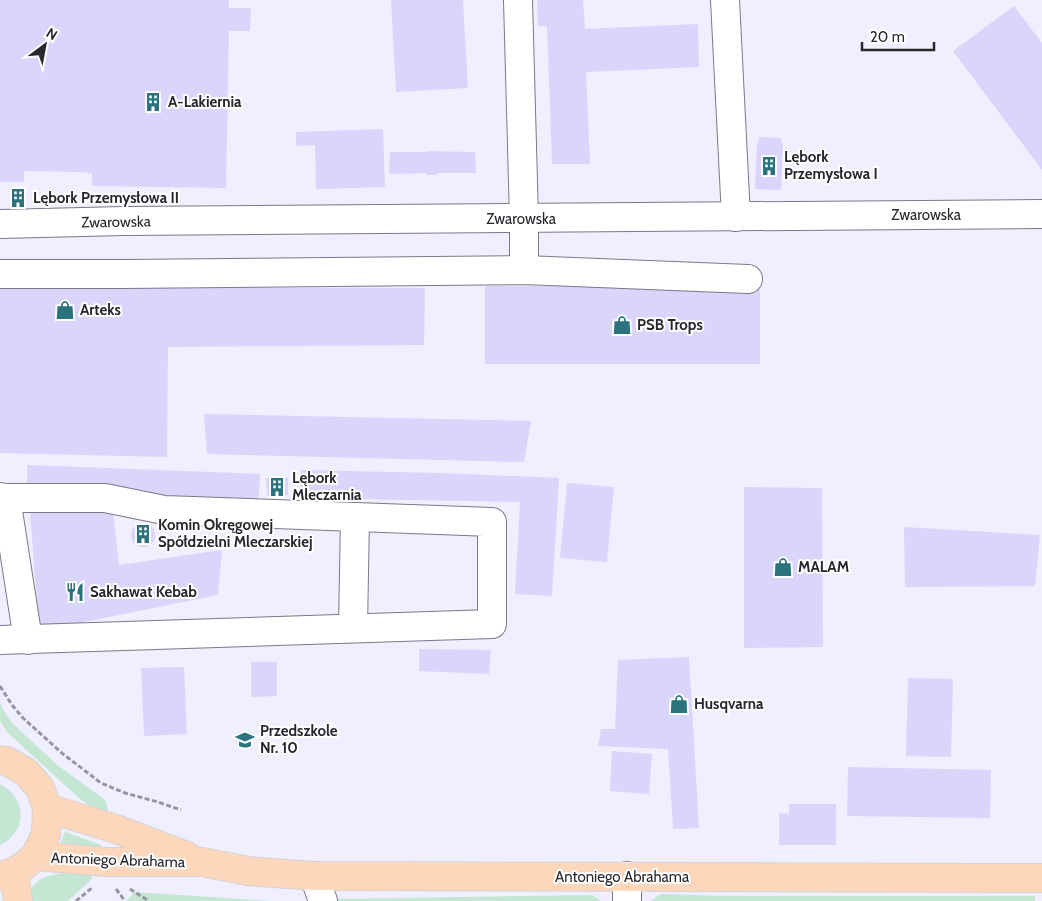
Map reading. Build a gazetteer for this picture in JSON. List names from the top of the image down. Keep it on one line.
{"streets":{"main road":["Antoniego Abrahama"],"street":["Zwarowska"]},"places":{"building":["A-Lakiernia","Lębork Przemysłowa I","Lębork Przemysłowa II","Lębork Mleczarnia","Komin Okręgowej Spółdzielni Mleczarskiej"],"shop":["Arteks","PSB Trops","MALAM","Husqvarna"],"restaurant":["Sakhawat Kebab"],"school or university":["Przedszkole Nr. 10"]},"scale_bar":"20 m","north":"top right"}
